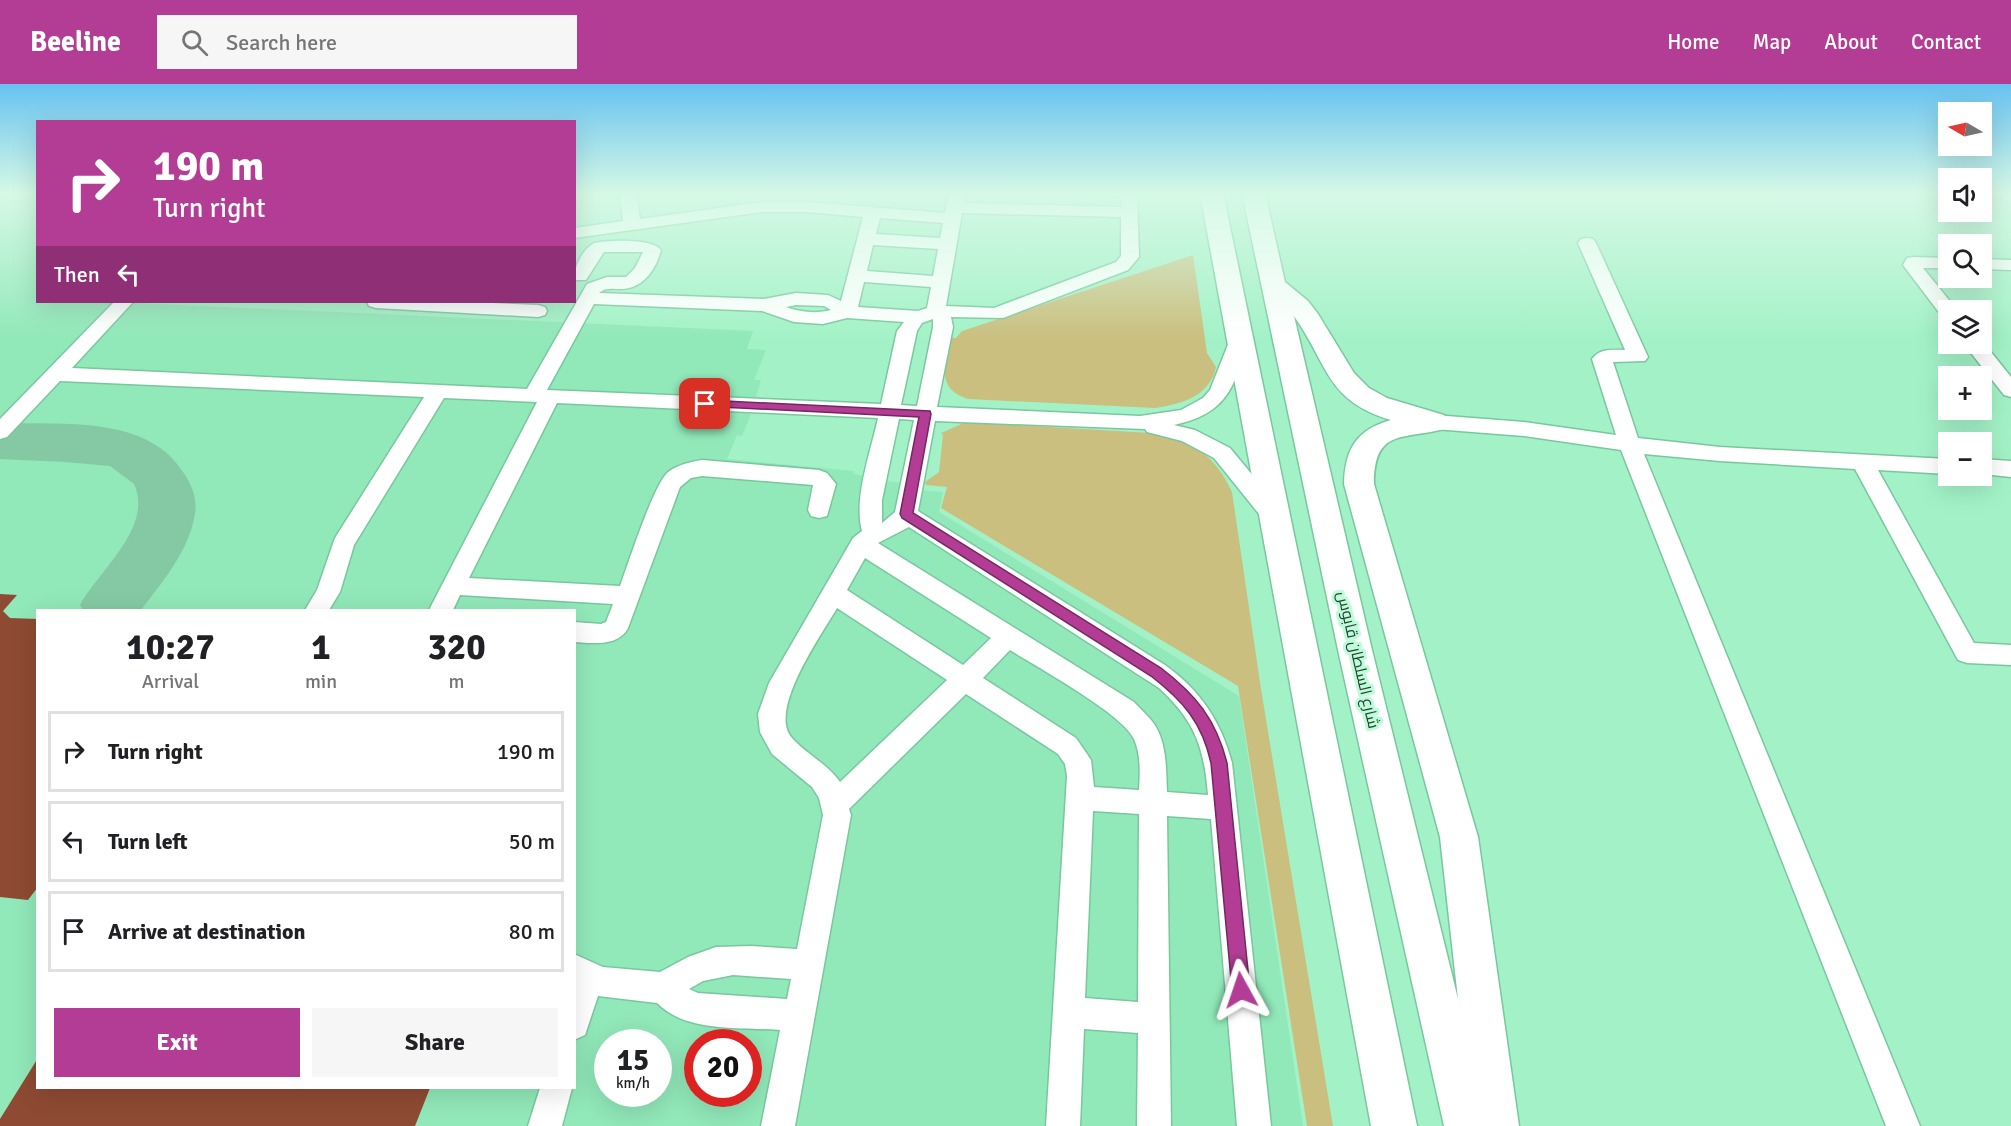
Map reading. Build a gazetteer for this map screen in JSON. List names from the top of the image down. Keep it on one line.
{"streets":{"highway":["شارع السلطان قابوس"]},"north":"left","page":{"header":"Beeline","search":"Search here","nav":["Home","Map","About","Contact"],"map_buttons":["+","−"],"turn":["190 m","Turn right"],"then":"Then","eta":["10:27","Arrival","1","min","320","m"],"list":[{"name":"Turn right","value":"190 m"},{"name":"Turn left","value":"50 m"},{"name":"Arrive at destination","value":"80 m"}],"buttons":["Exit","Share"],"speed":"15 km/h","limit":"20"}}
